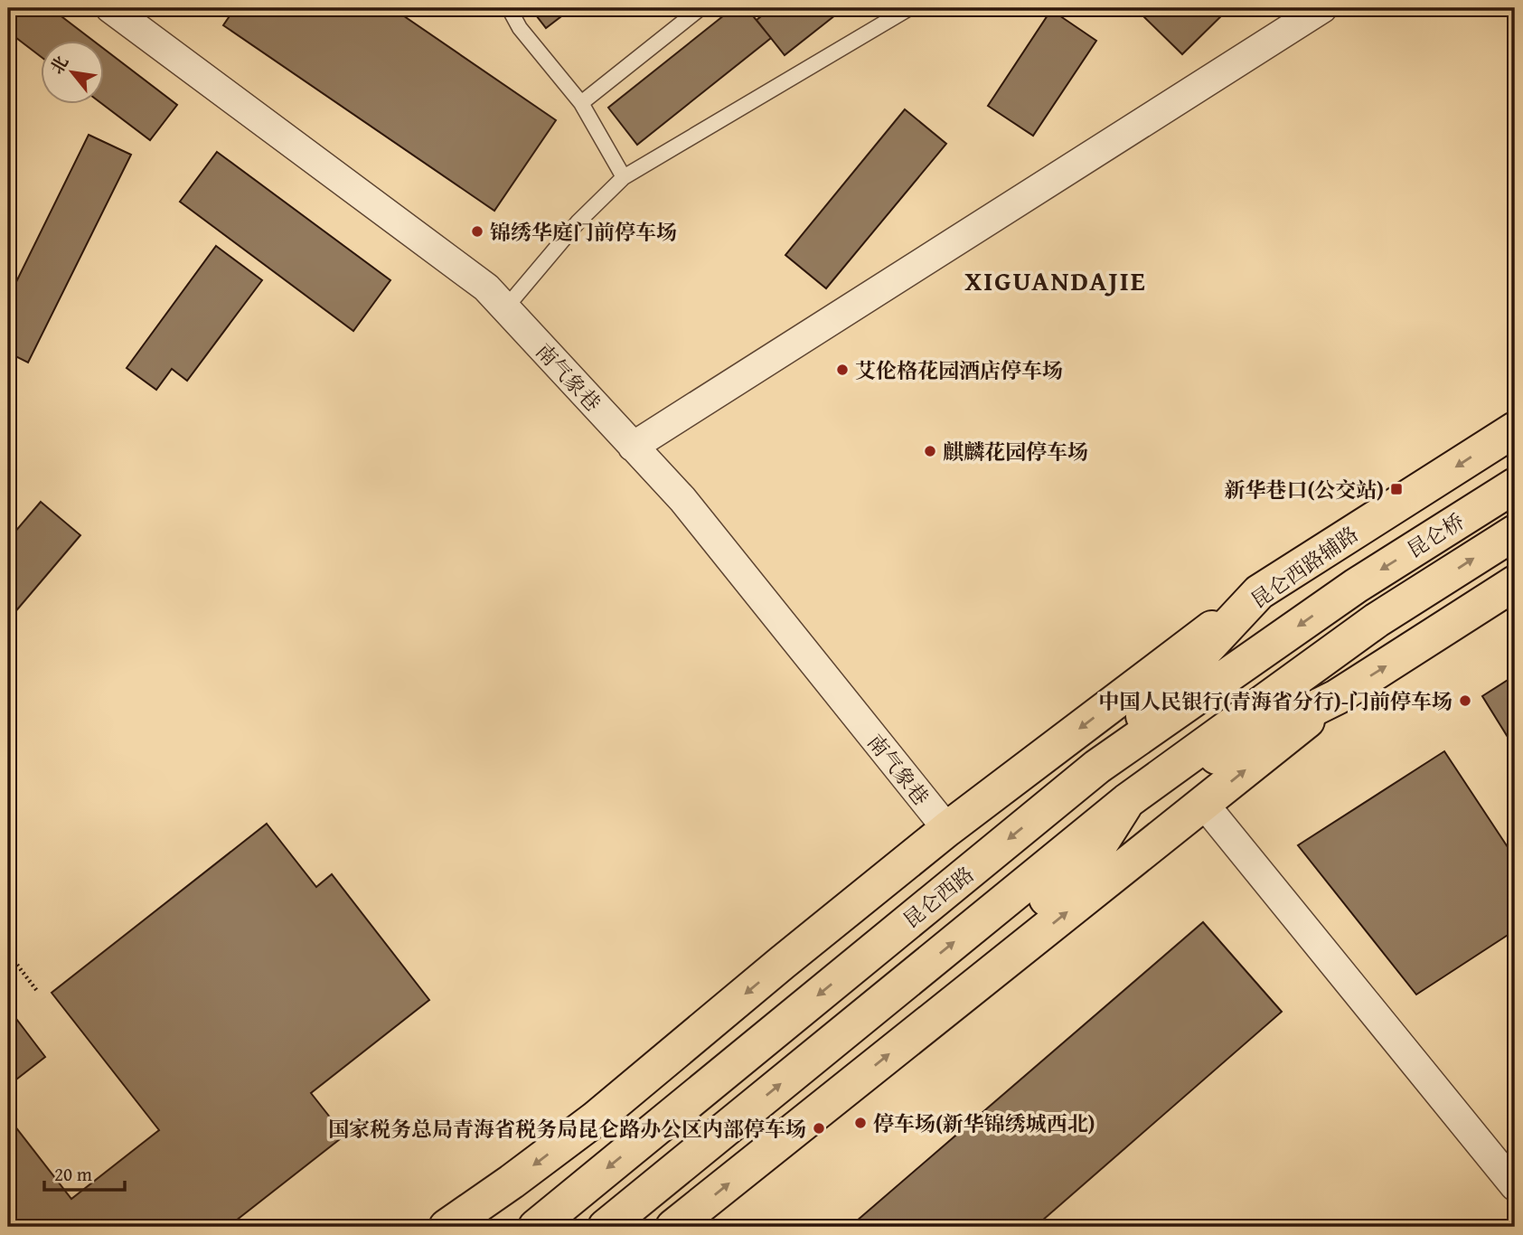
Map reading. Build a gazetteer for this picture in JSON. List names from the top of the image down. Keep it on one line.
{"streets":{"main road":["昆仑桥","昆仑西路辅路","昆仑西路"],"street":["南气象巷"]},"crossings":[["昆仑桥","昆仑西路"],["昆仑西路辅路","昆仑西路"]],"districts":["XIGUANDAJIE"],"places":{"other":["锦绣华庭门前停车场","艾伦格花园酒店停车场","麒麟花园停车场","中国人民银行(青海省分行)-门前停车场","停车场(新华锦绣城西北)","国家税务总局青海省税务局昆仑路办公区内部停车场"],"transit":["新华巷口(公交站)"]},"scale_bar":"20 m","north":"top left"}
